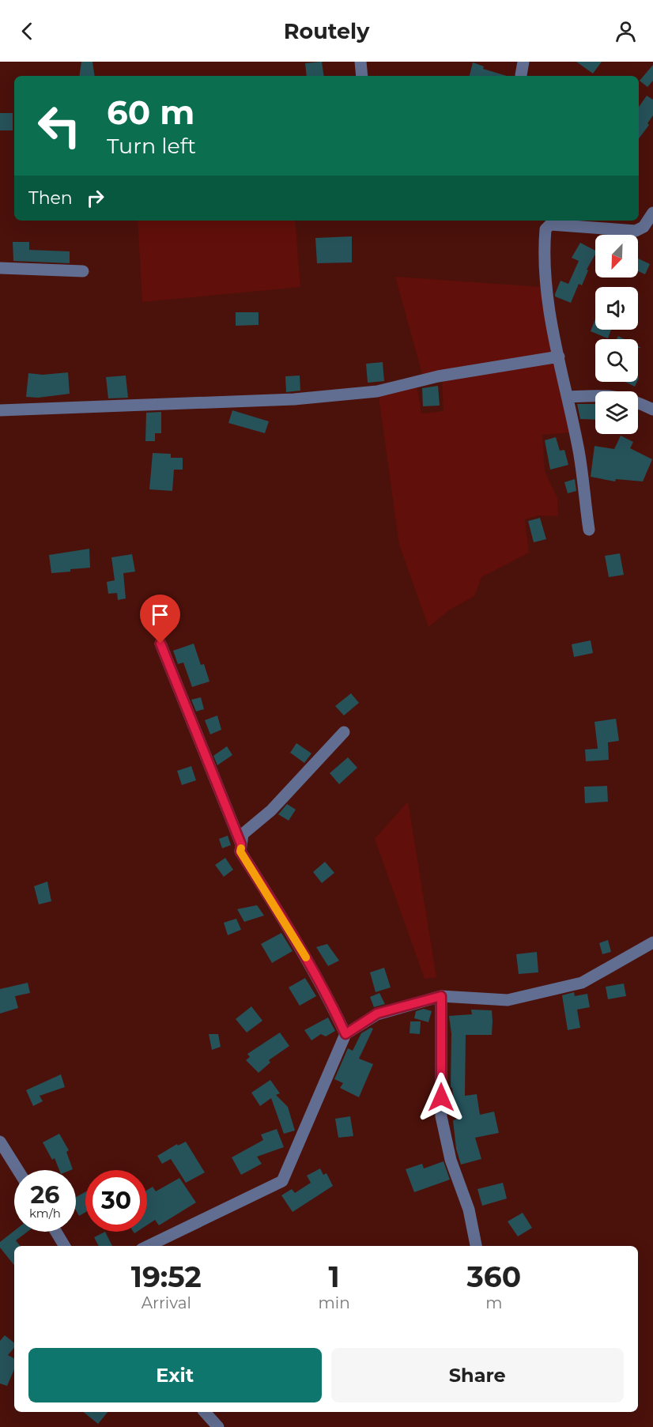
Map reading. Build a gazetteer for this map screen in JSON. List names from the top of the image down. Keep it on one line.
{"north":"bottom left","page":{"header":"Routely","turn":["60 m","Turn left"],"then":"Then","speed":"26 km/h","limit":"30","eta":["19:52","Arrival","1","min","360","m"],"buttons":["Exit","Share"]}}
